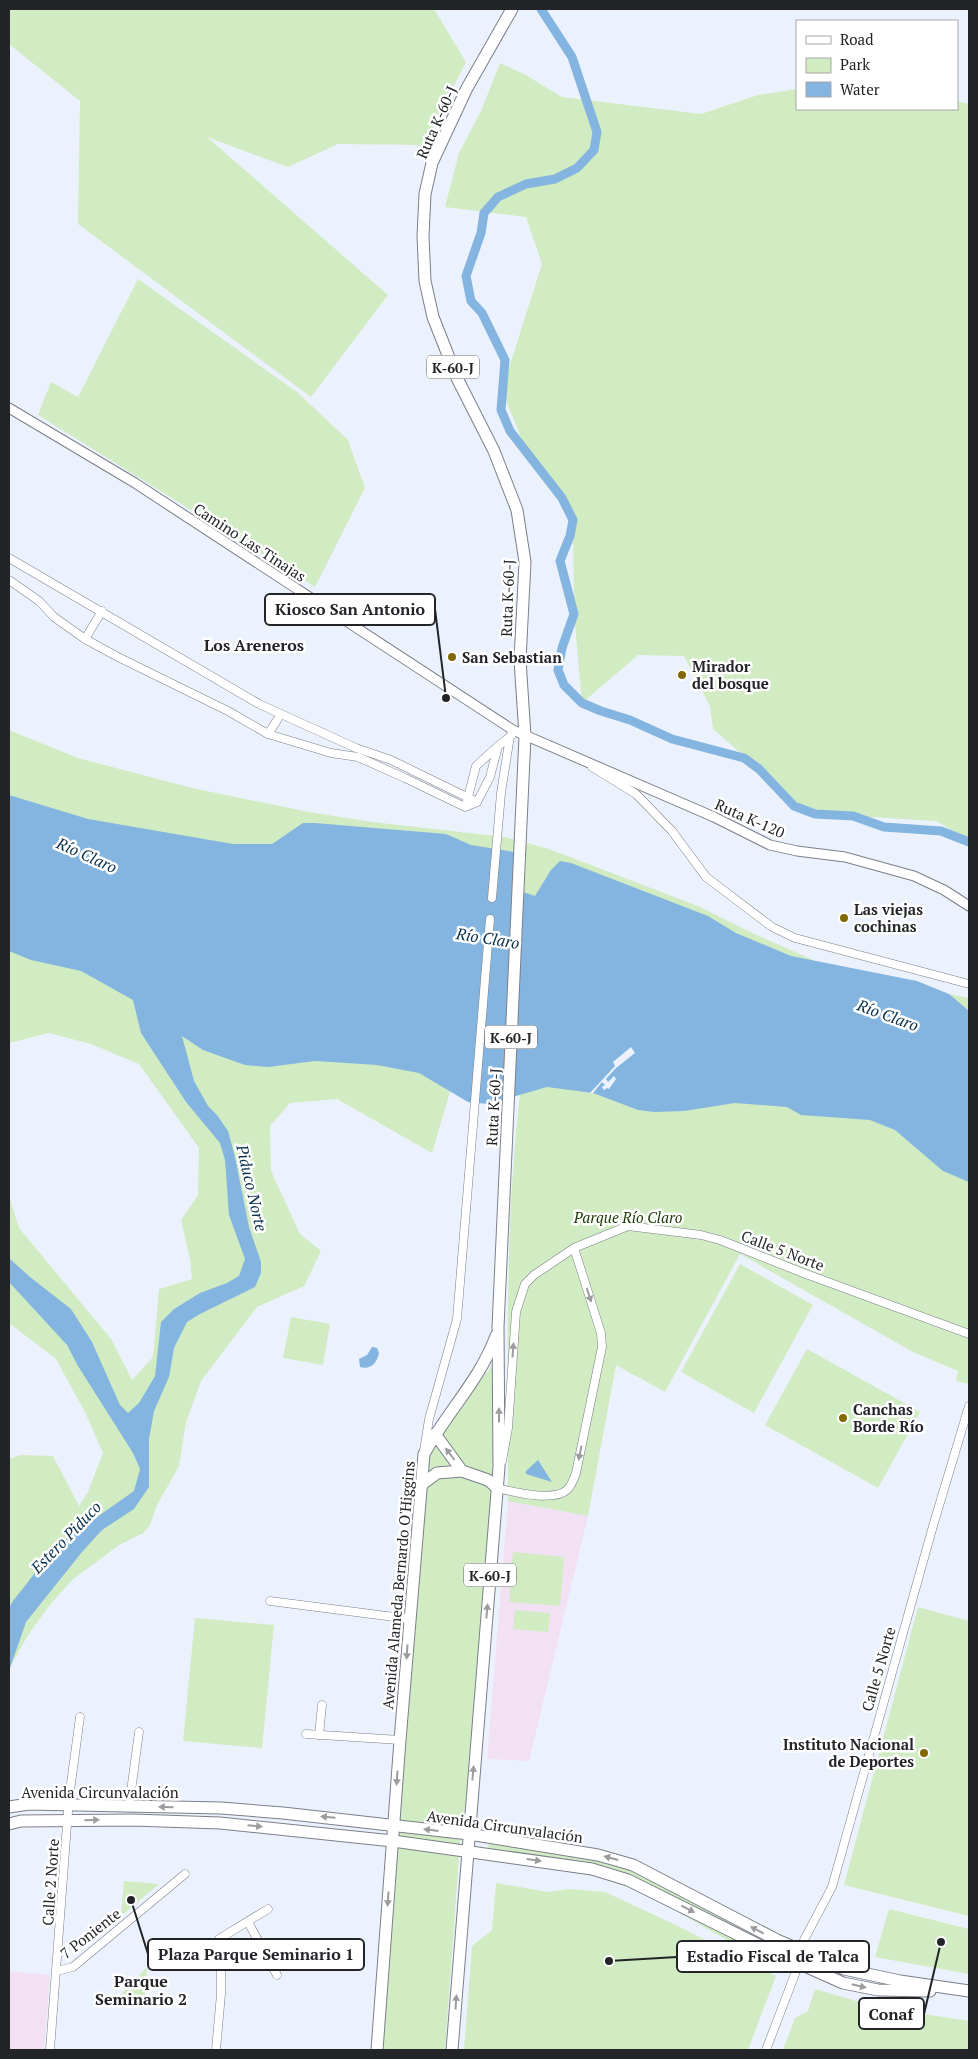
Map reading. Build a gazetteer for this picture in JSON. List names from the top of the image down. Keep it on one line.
{"streets":{"main road":["Ruta K-60-J","K-60-J","Avenida Alameda Bernardo O'Higgins","Avenida Circunvalación"],"street":["Camino Las Tinajas","Ruta K-120","Calle 5 Norte","Calle 2 Norte","7 Poniente"]},"crossings":[["Ruta K-60-J","K-60-J"],["Ruta K-60-J","Camino Las Tinajas"],["Ruta K-60-J","Ruta K-120"],["Ruta K-60-J","Avenida Alameda Bernardo O'Higgins"],["K-60-J","Calle 5 Norte"],["K-60-J","Avenida Alameda Bernardo O'Higgins"],["K-60-J","Avenida Circunvalación"],["Camino Las Tinajas","Ruta K-120"],["Calle 5 Norte","Avenida Circunvalación"],["Avenida Alameda Bernardo O'Higgins","Avenida Circunvalación"],["Avenida Circunvalación","Calle 2 Norte"],["Calle 2 Norte","7 Poniente"]],"districts":["Los Areneros","Parque Seminario 2"],"water":["Río Claro","Piduco Norte","Estero Piduco"],"parks":["Parque Río Claro"],"places":["San Sebastian","Mirador del bosque","Kiosco San Antonio","Las viejas cochinas","Canchas Borde Río","Instituto Nacional de Deportes","Plaza Parque Seminario 1","Conaf","Estadio Fiscal de Talca"],"legend":["Road","Park","Water"]}
